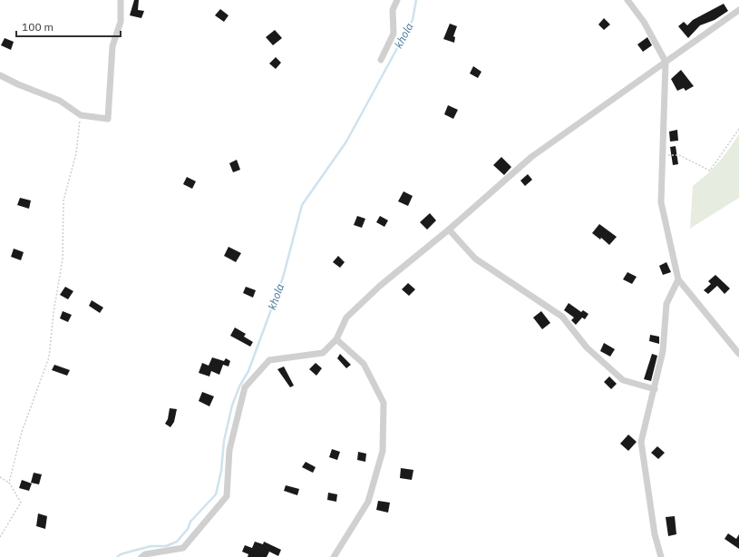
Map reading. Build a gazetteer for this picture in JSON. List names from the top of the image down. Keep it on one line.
{"water":["khola"],"scale_bar":"100 m"}
